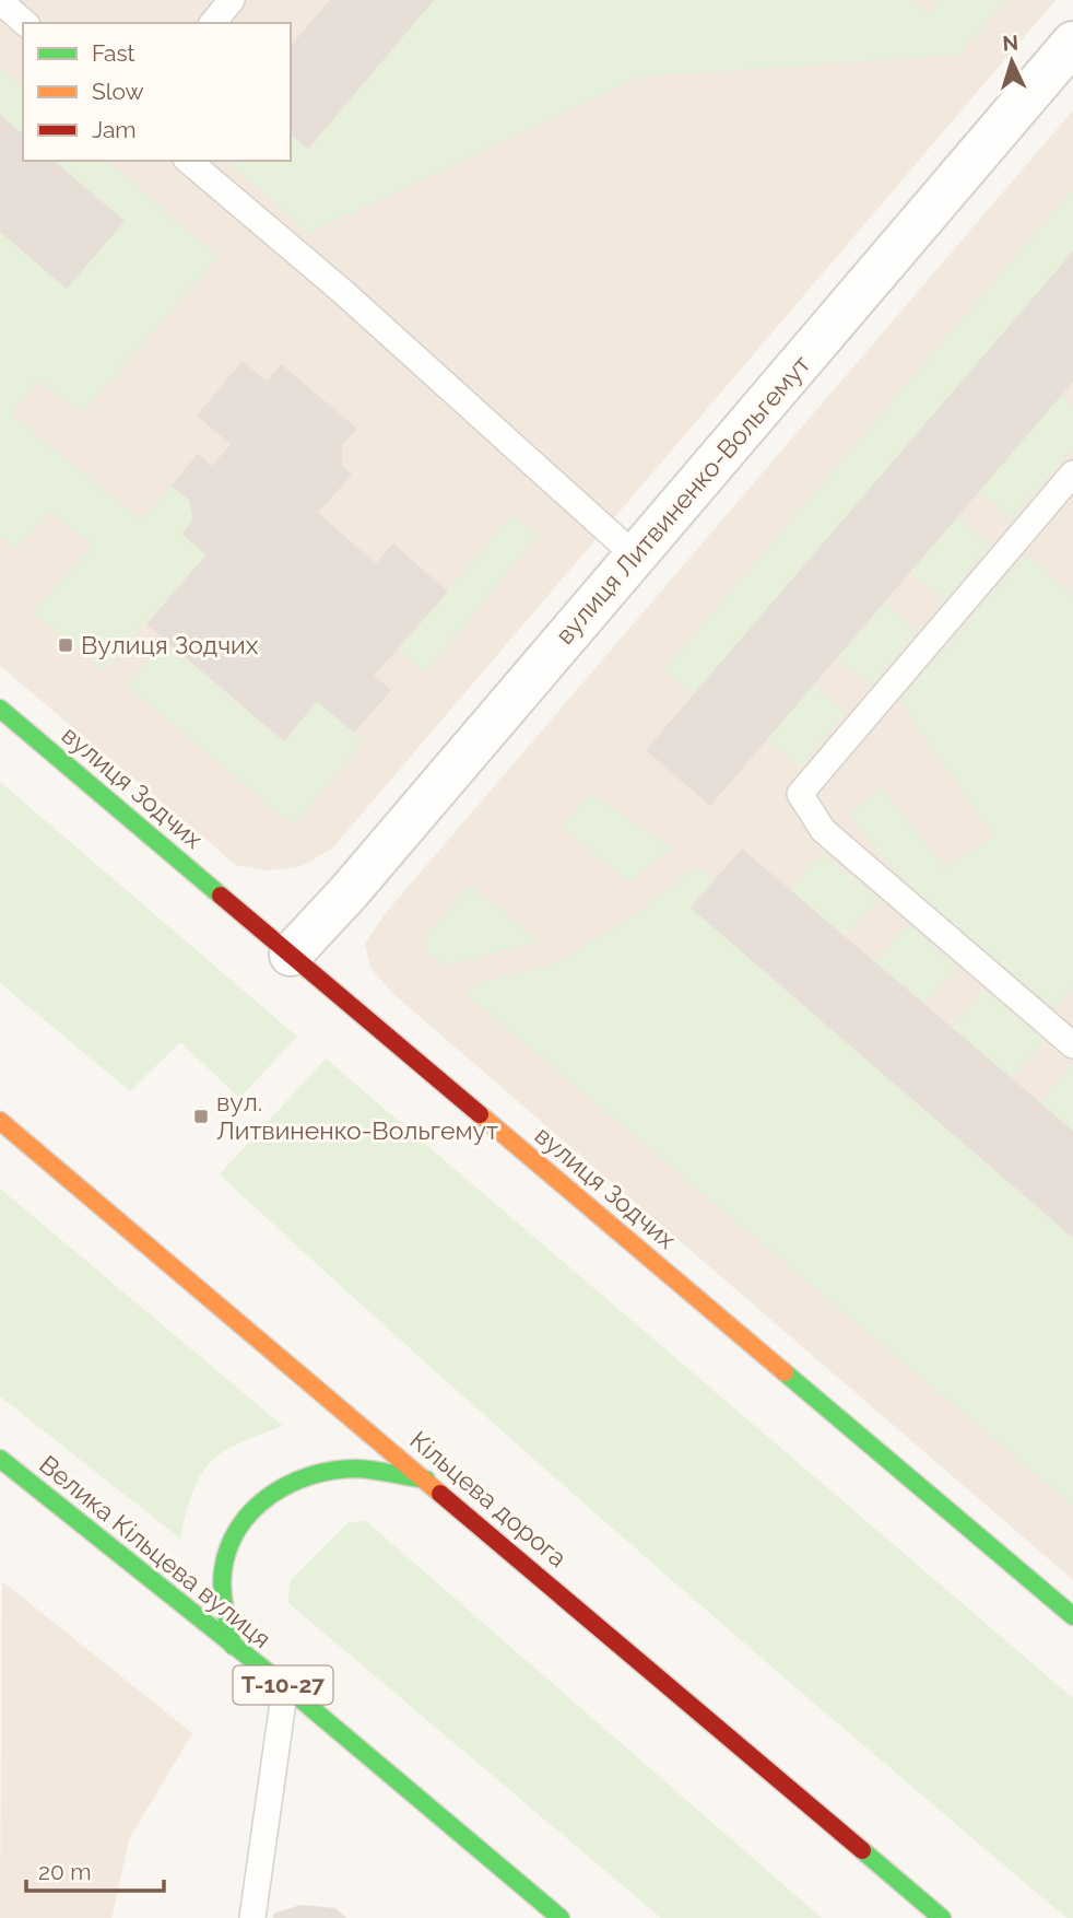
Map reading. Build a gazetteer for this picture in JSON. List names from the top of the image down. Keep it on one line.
{"streets":{"main road":["вулиця Зодчих","Кільцева дорога","Велика Кільцева вулиця","Т-10-27"],"street":["вулиця Литвиненко-Вольгемут"]},"crossings":[["вулиця Литвиненко-Вольгемут","вулиця Зодчих"]],"places":{"transit":["Вулиця Зодчих","вул. Литвиненко-Вольгемут"]},"legend":["Fast","Slow","Jam"],"scale_bar":"20 m","north":"top"}
